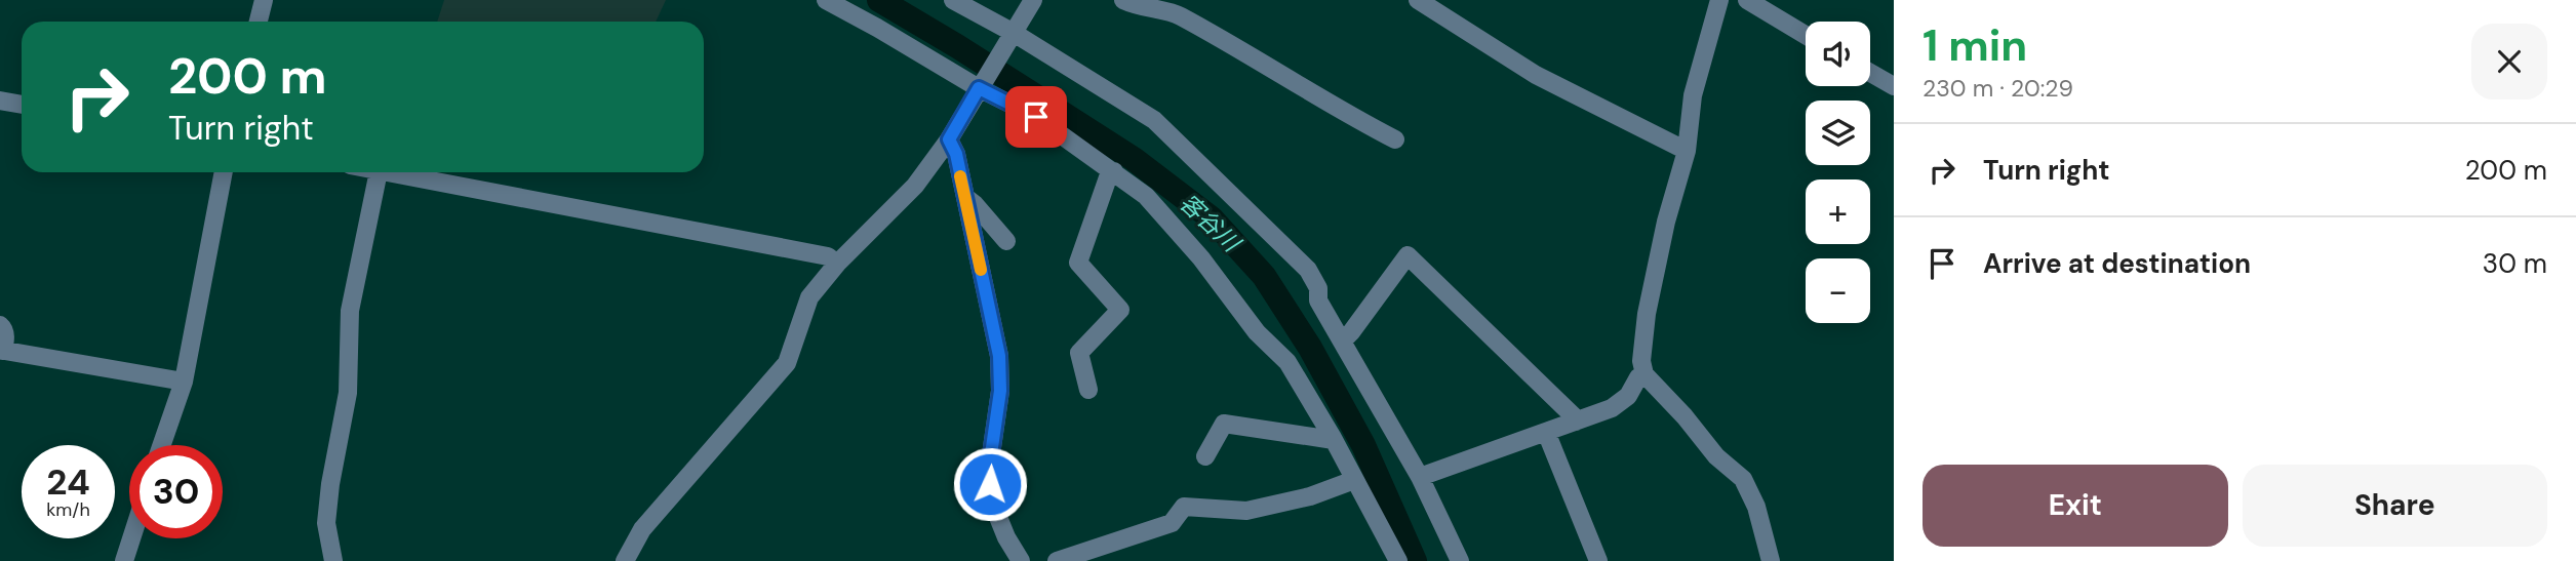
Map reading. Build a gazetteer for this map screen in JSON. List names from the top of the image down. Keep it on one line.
{"water":["客谷川"],"page":{"heading":["1 min","230 m · 20:29"],"map_buttons":["+","−"],"turn":["200 m","Turn right"],"list":[{"name":"Turn right","value":"200 m"},{"name":"Arrive at destination","value":"30 m"}],"speed":"24 km/h","limit":"30","buttons":["Exit","Share"]}}
